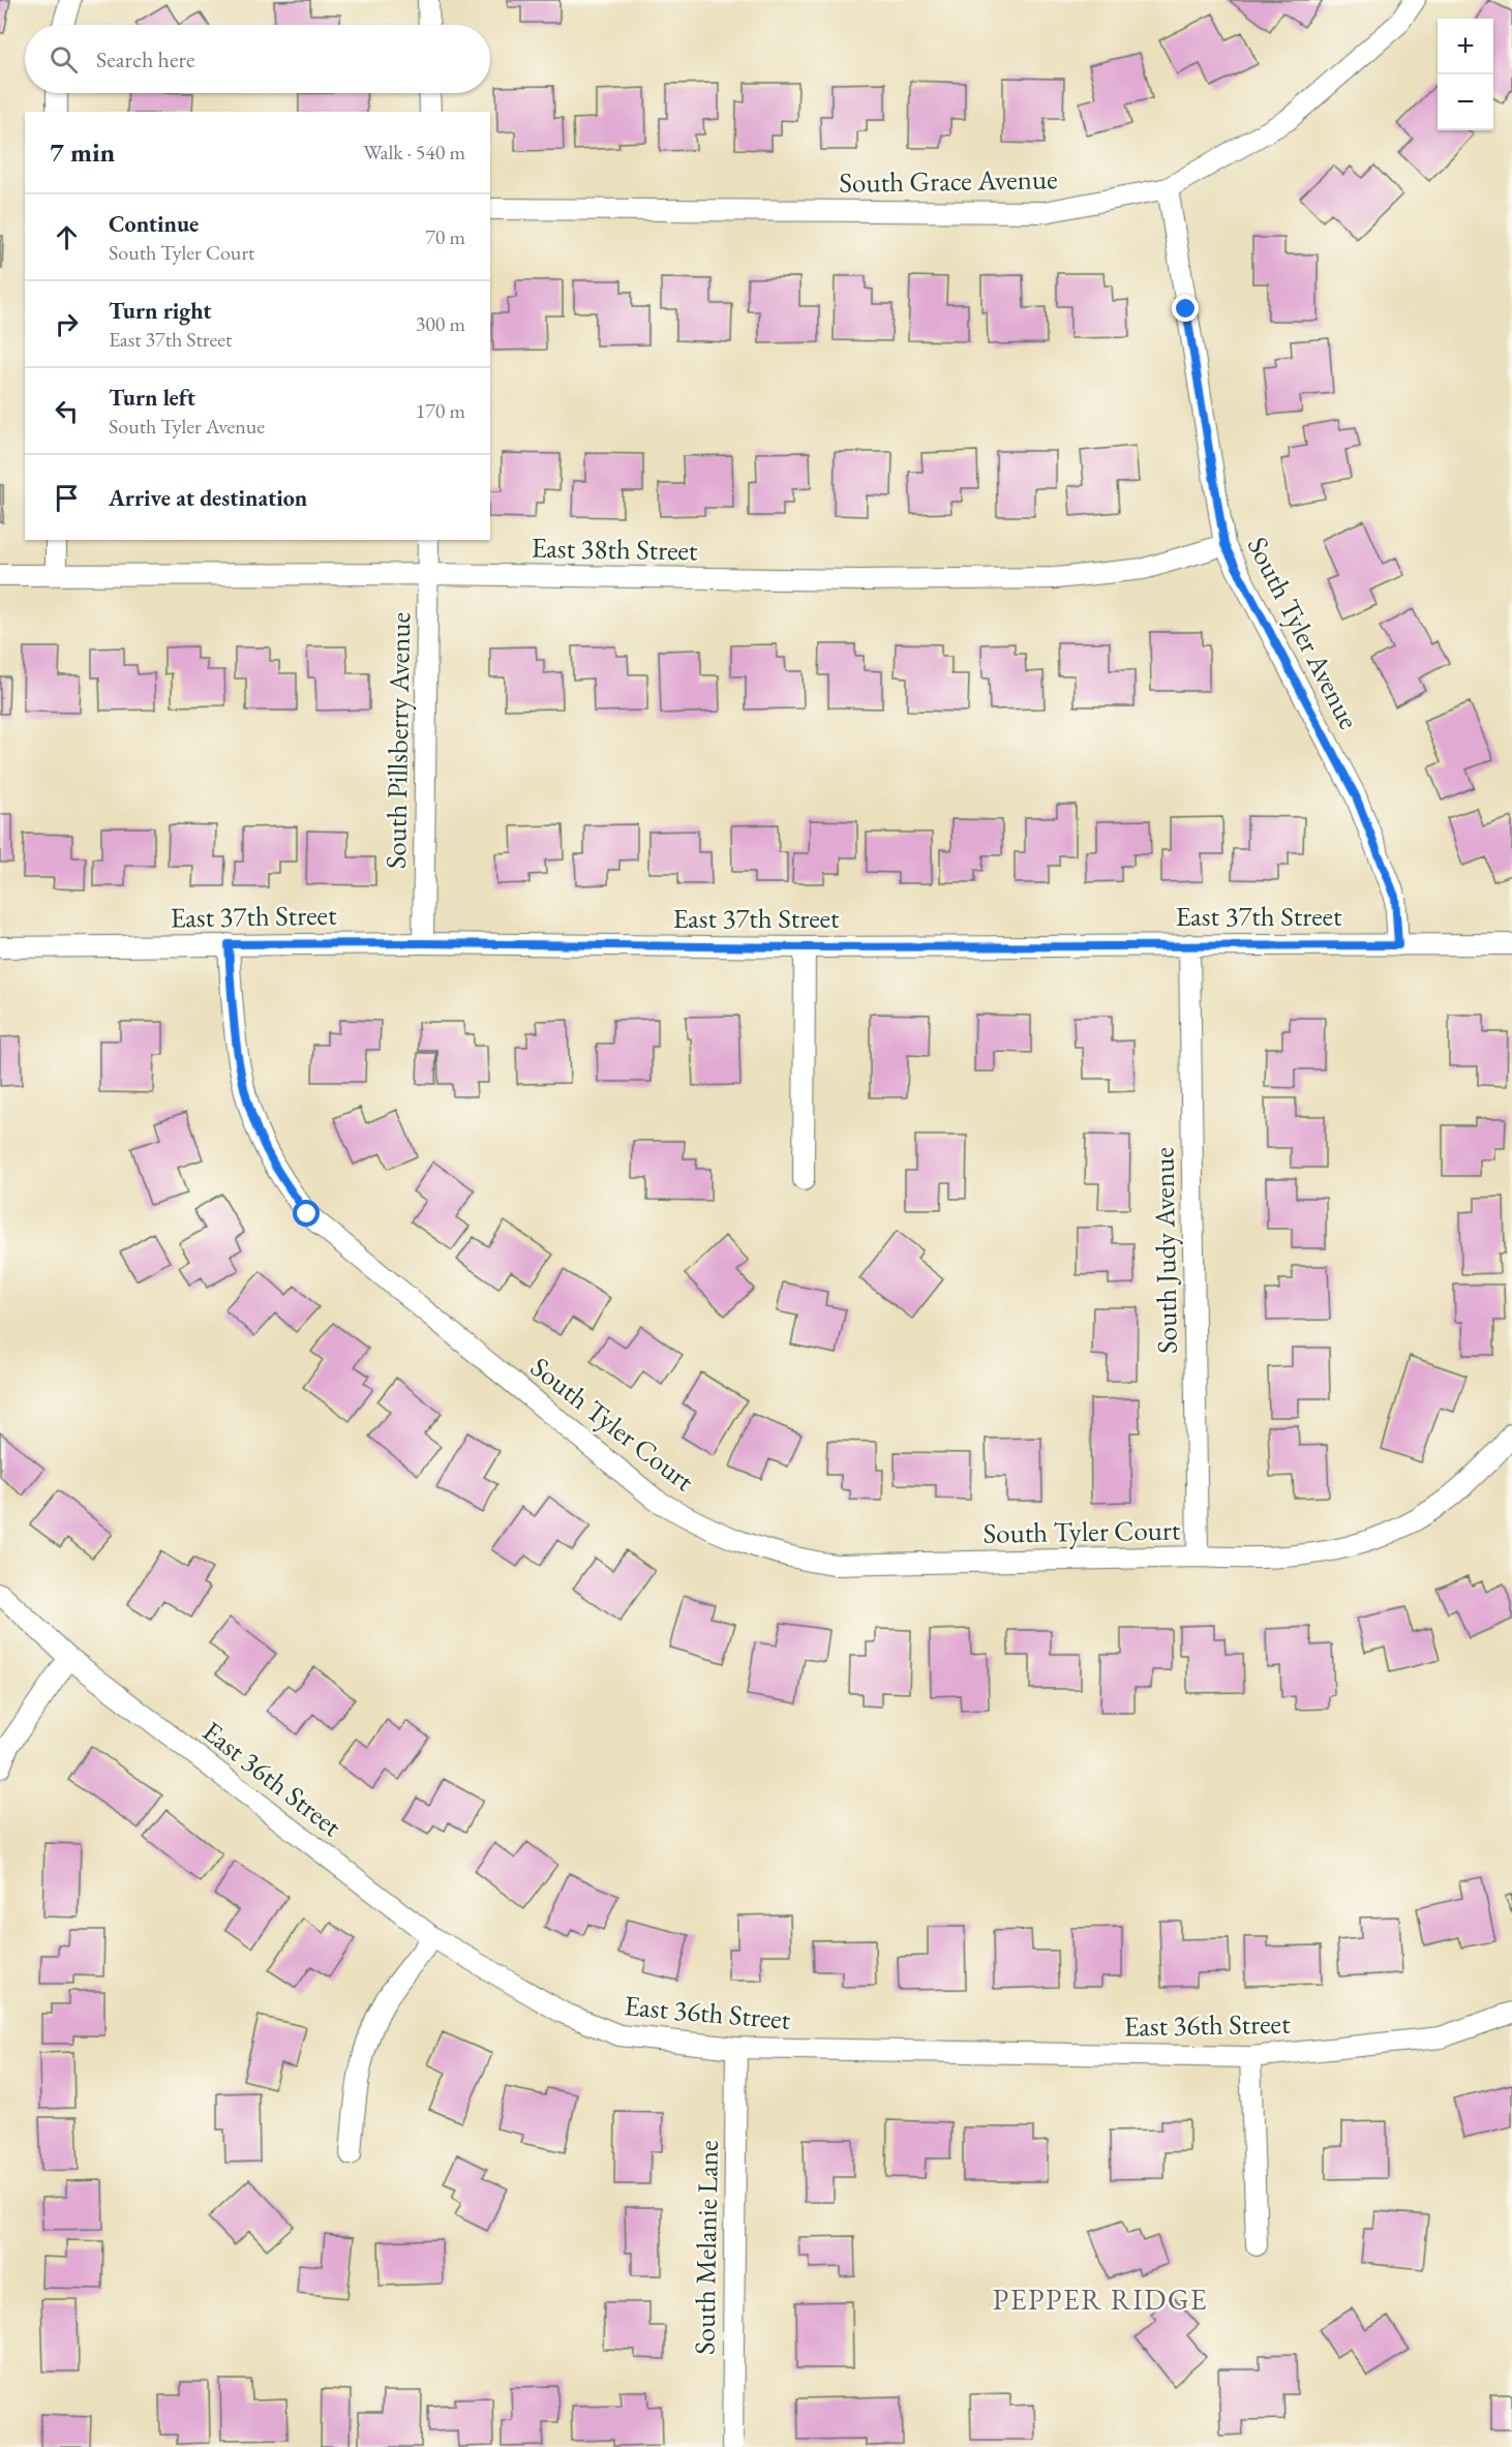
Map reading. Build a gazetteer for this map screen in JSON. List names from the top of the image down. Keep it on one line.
{"streets":{"street":["South Grace Avenue","East 38th Street","South Tyler Avenue","South Pillsberry Avenue","East 37th Street","South Judy Avenue","South Tyler Court","East 36th Street","South Melanie Lane"]},"crossings":[["South Grace Avenue","South Tyler Avenue"],["East 38th Street","South Tyler Avenue"],["East 38th Street","South Pillsberry Avenue"],["South Tyler Avenue","East 37th Street"],["South Pillsberry Avenue","East 37th Street"],["East 37th Street","South Judy Avenue"],["East 37th Street","South Tyler Court"],["South Judy Avenue","South Tyler Court"],["East 36th Street","South Melanie Lane"]],"districts":["PEPPER RIDGE"],"page":{"map_buttons":["+","−"],"search":"Search here","heading":["7 min","Walk · 540 m"],"list":[["Continue","South Tyler Court","70 m"],["Turn right","East 37th Street","300 m"],["Turn left","South Tyler Avenue","170 m"],"Arrive at destination"]}}
